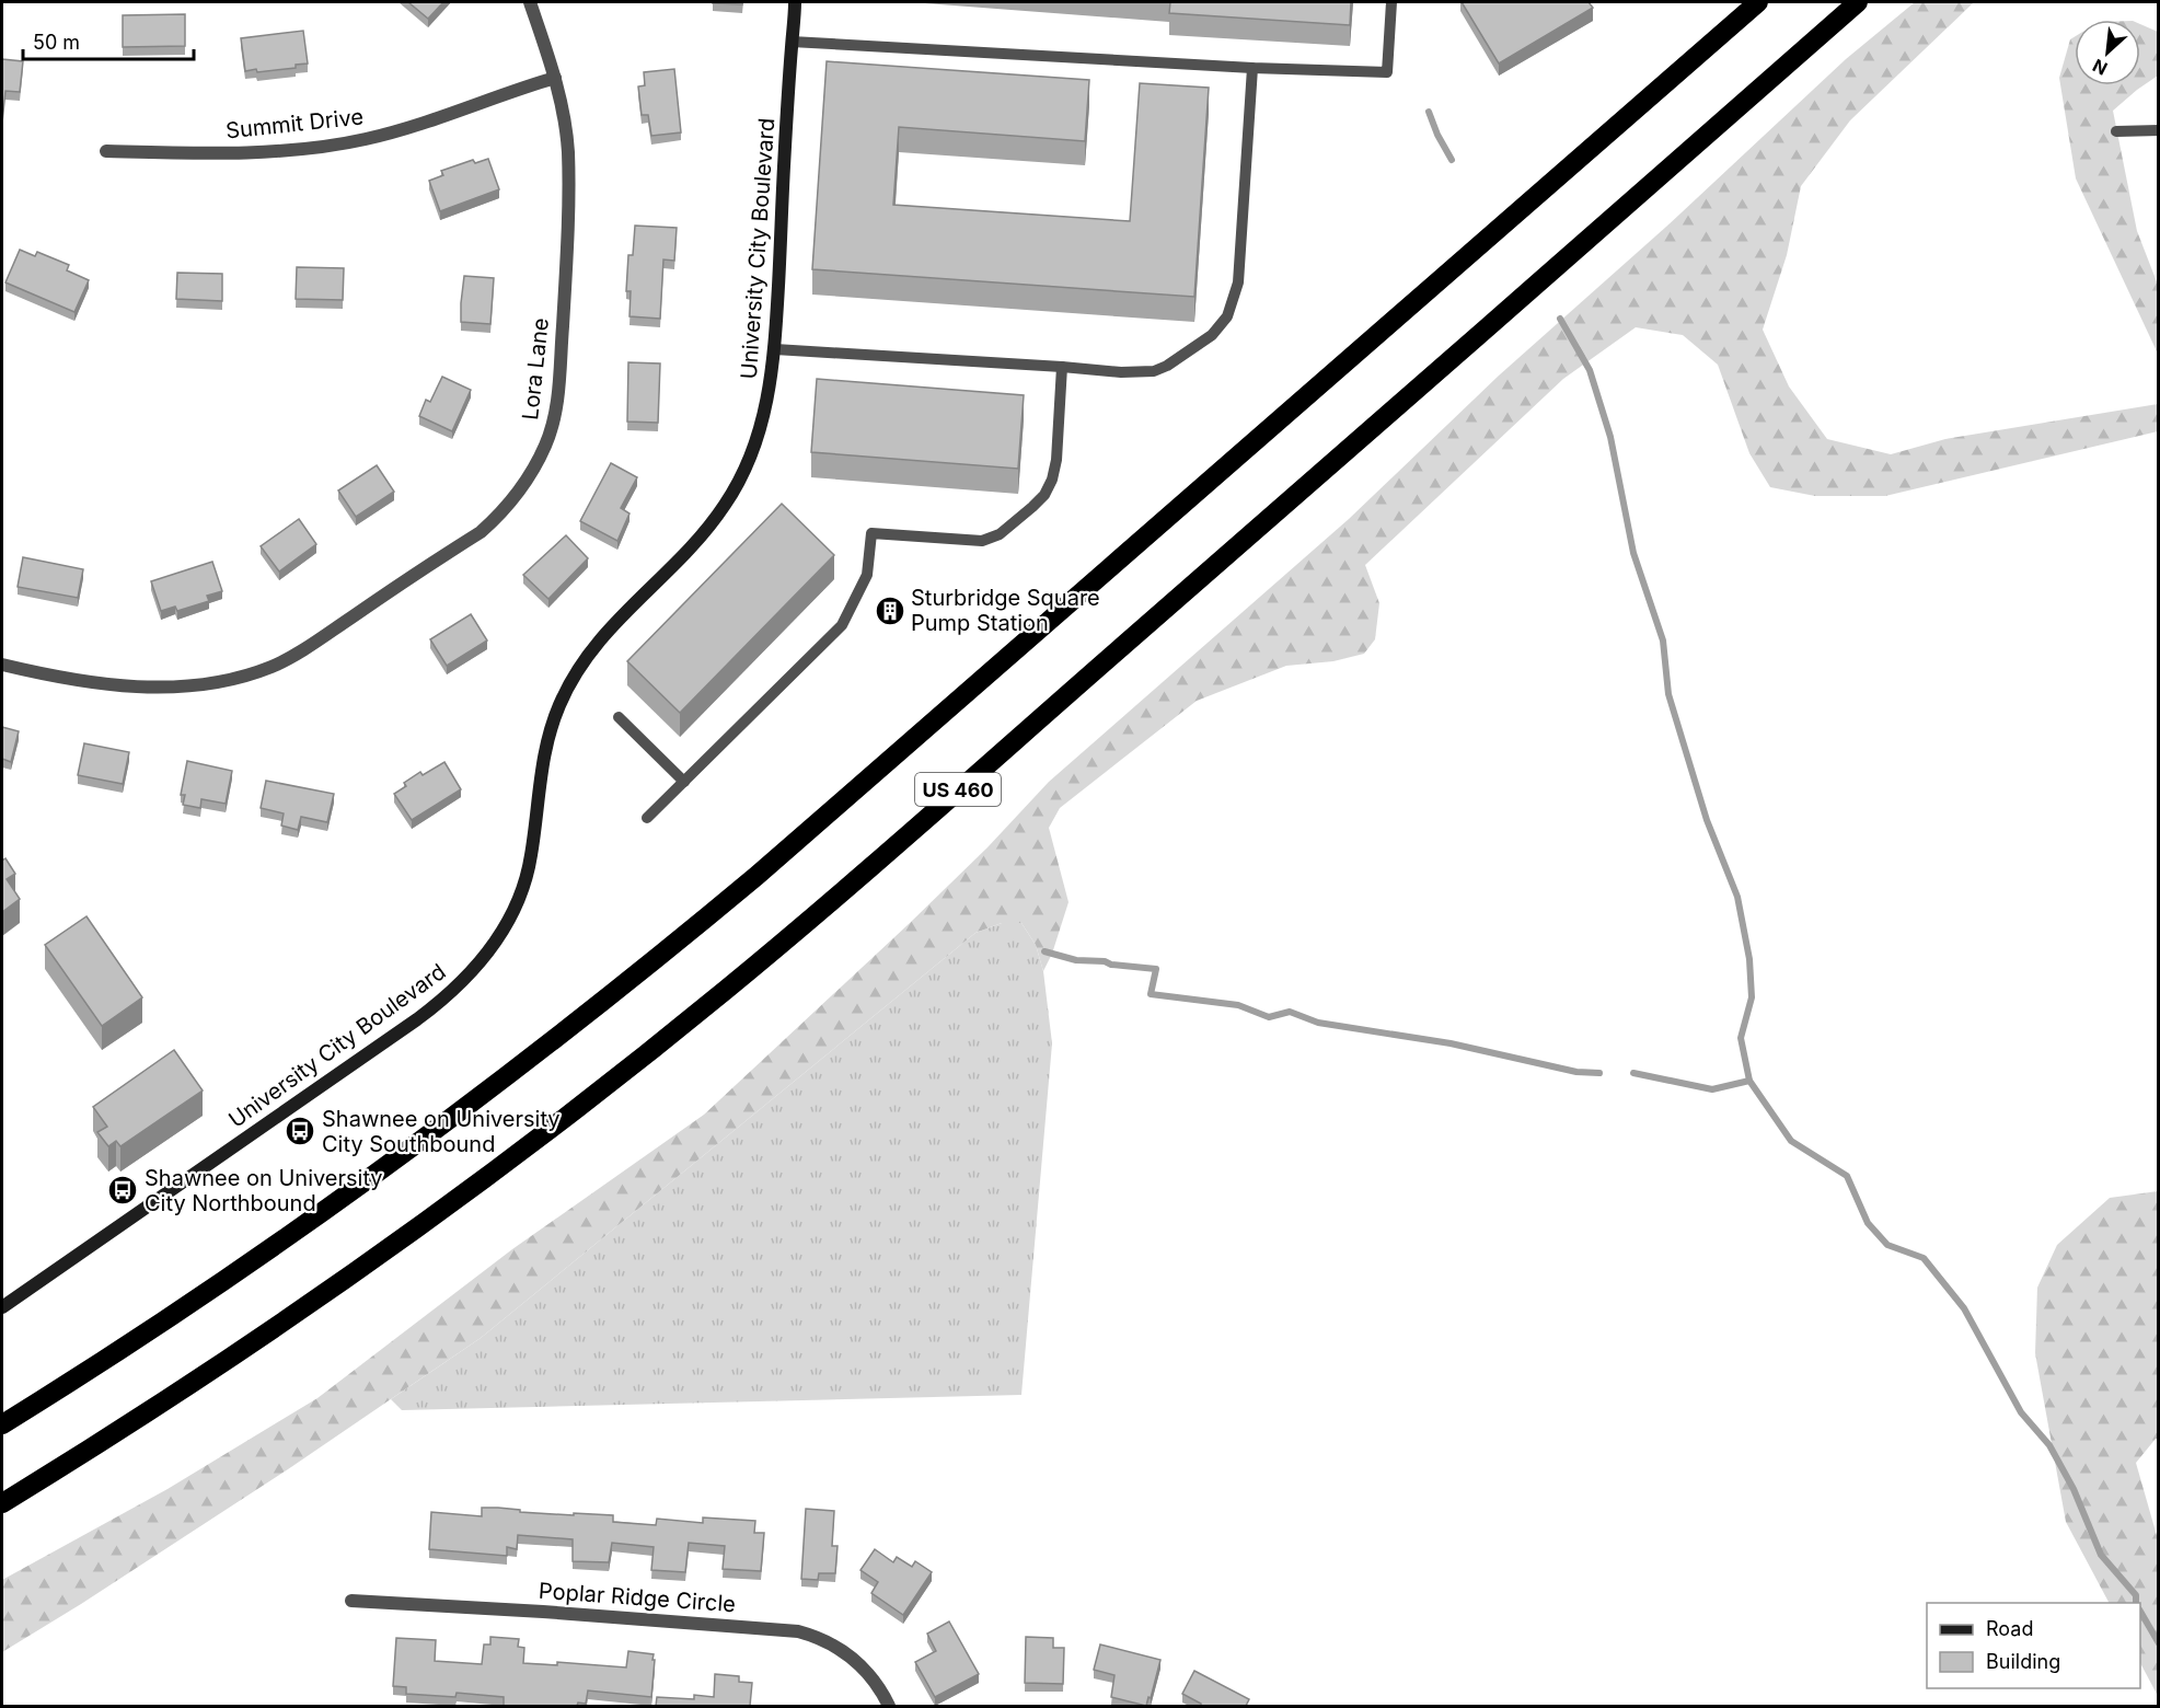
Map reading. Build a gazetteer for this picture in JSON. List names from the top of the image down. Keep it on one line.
{"streets":{"highway":["US 460"],"main road":["University City Boulevard"],"street":["Summit Drive","Lora Lane","Poplar Ridge Circle"]},"crossings":[["Summit Drive","Lora Lane"]],"places":{"building":["Sturbridge Square Pump Station"],"bus stop":["Shawnee on University City Southbound","Shawnee on University City Northbound"]},"legend":["Road","Building"],"scale_bar":"50 m","north":"bottom left"}
